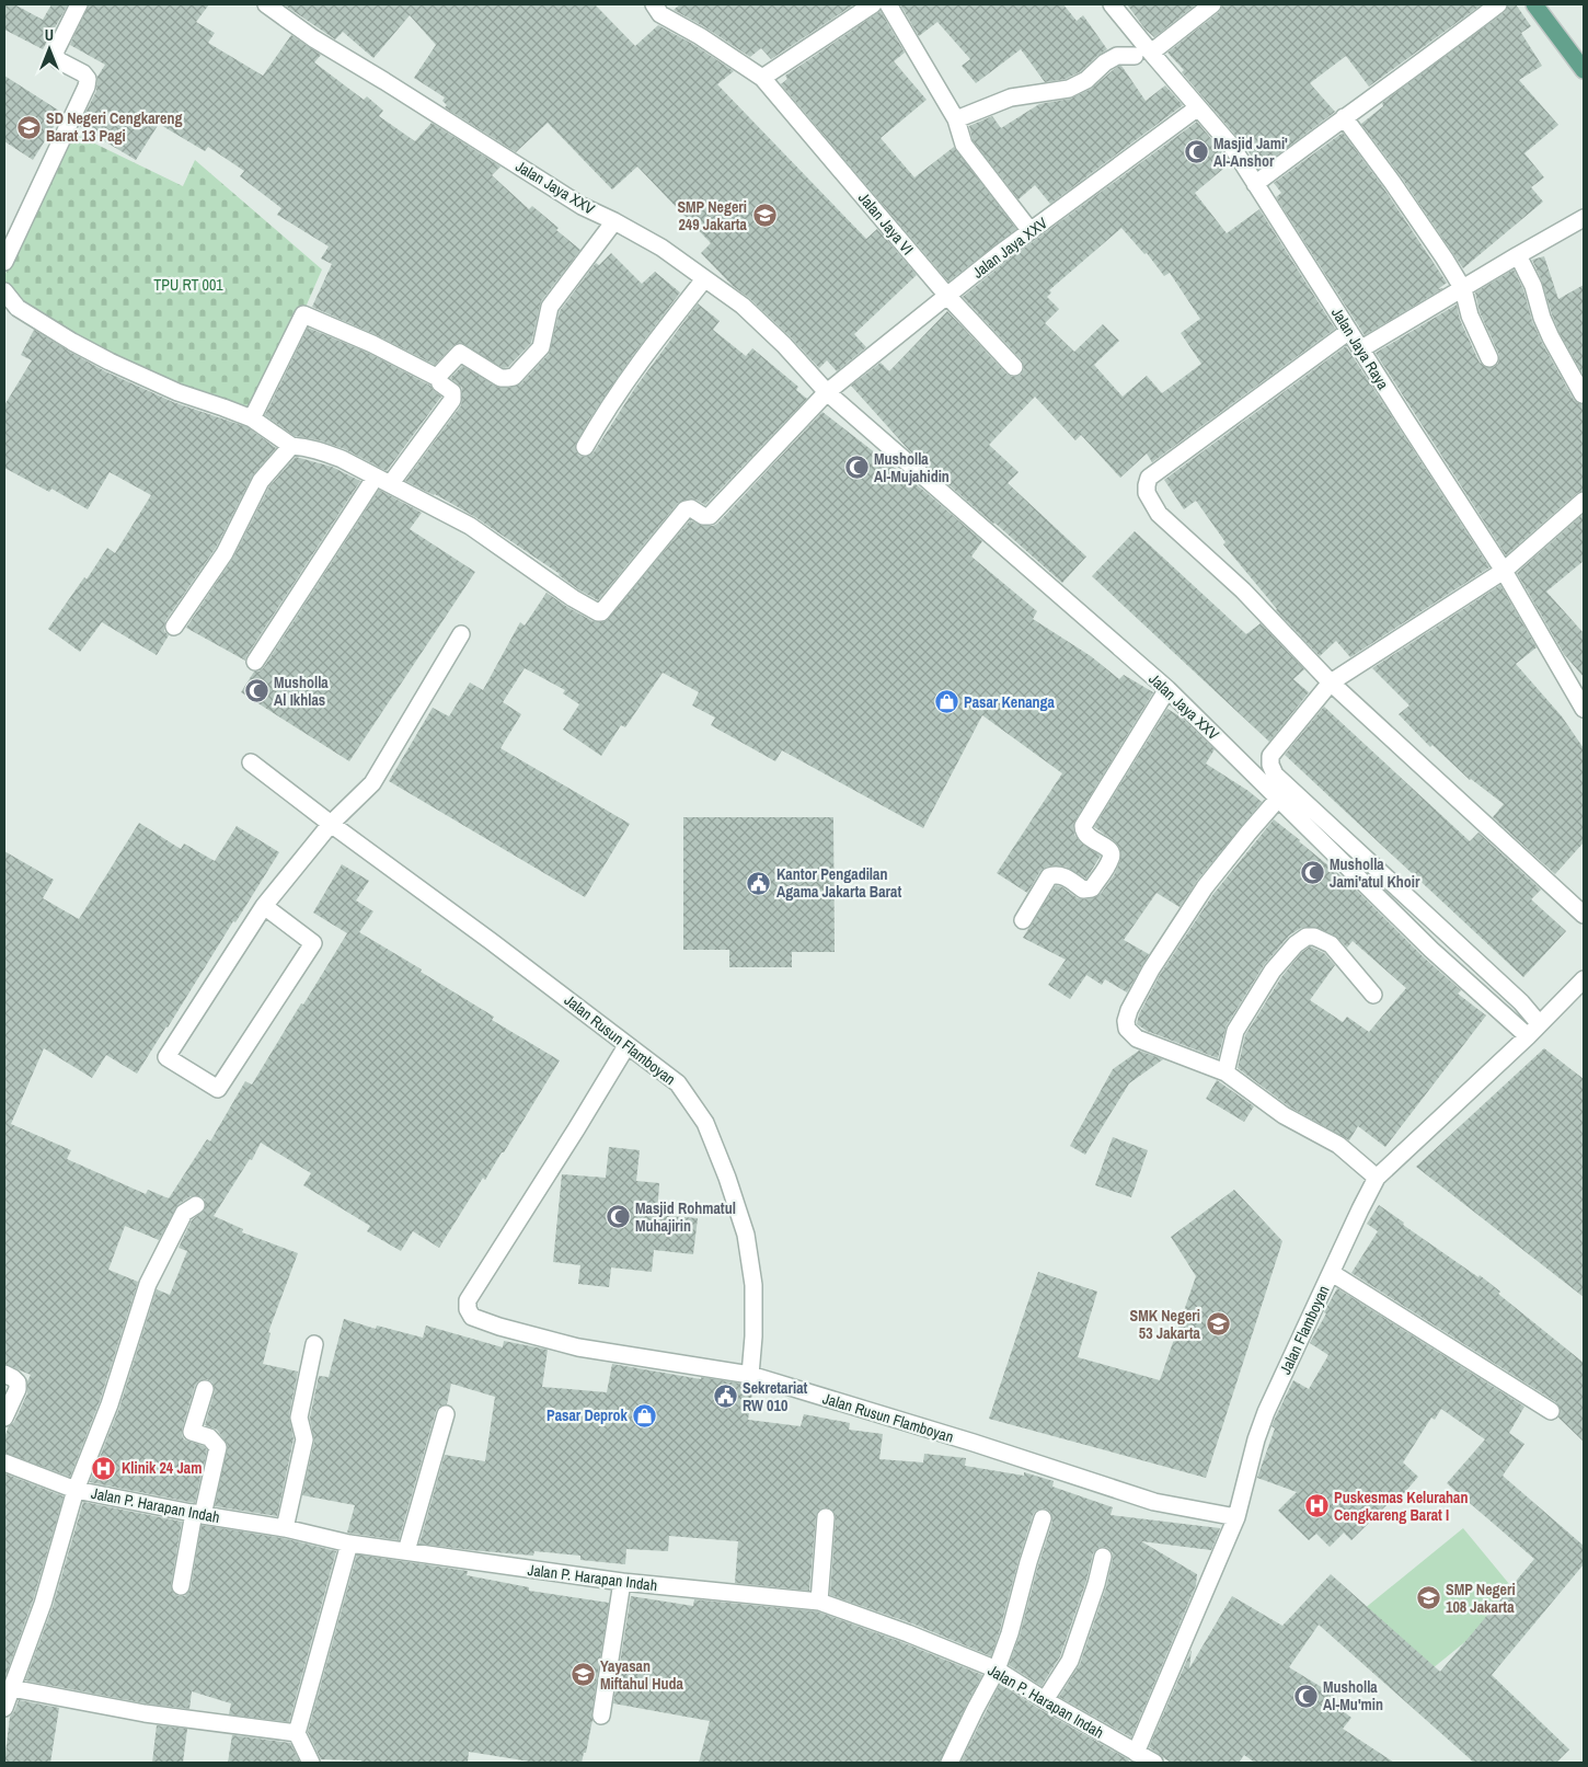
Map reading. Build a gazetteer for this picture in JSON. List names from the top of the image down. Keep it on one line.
{"streets":{"street":["Jalan Jaya XXV","Jalan Jaya VI","Jalan Jaya Raya","Jalan Rusun Flamboyan","Jalan Flamboyan","Jalan P. Harapan Indah"]},"crossings":[["Jalan Jaya XXV","Jalan Jaya VI"],["Jalan Jaya XXV","Jalan Jaya Raya"],["Jalan Jaya XXV","Jalan Flamboyan"],["Jalan Rusun Flamboyan","Jalan Flamboyan"],["Jalan Flamboyan","Jalan P. Harapan Indah"]],"parks":["TPU RT 001"],"places":{"school or university":["SD Negeri Cengkareng Barat 13 Pagi","SMP Negeri 249 Jakarta","SMK Negeri 53 Jakarta","SMP Negeri 108 Jakarta","Yayasan Miftahul Huda"],"mosque":["Masjid Jami' Al-Anshor","Musholla Al-Mujahidin","Musholla Al Ikhlas","Musholla Jami'atul Khoir","Masjid Rohmatul Muhajirin","Musholla Al-Mu'min"],"shop":["Pasar Kenanga","Pasar Deprok"],"public building":["Kantor Pengadilan Agama Jakarta Barat","Sekretariat RW 010"],"hospital":["Klinik 24 Jam","Puskesmas Kelurahan Cengkareng Barat I"]},"north":"top"}
